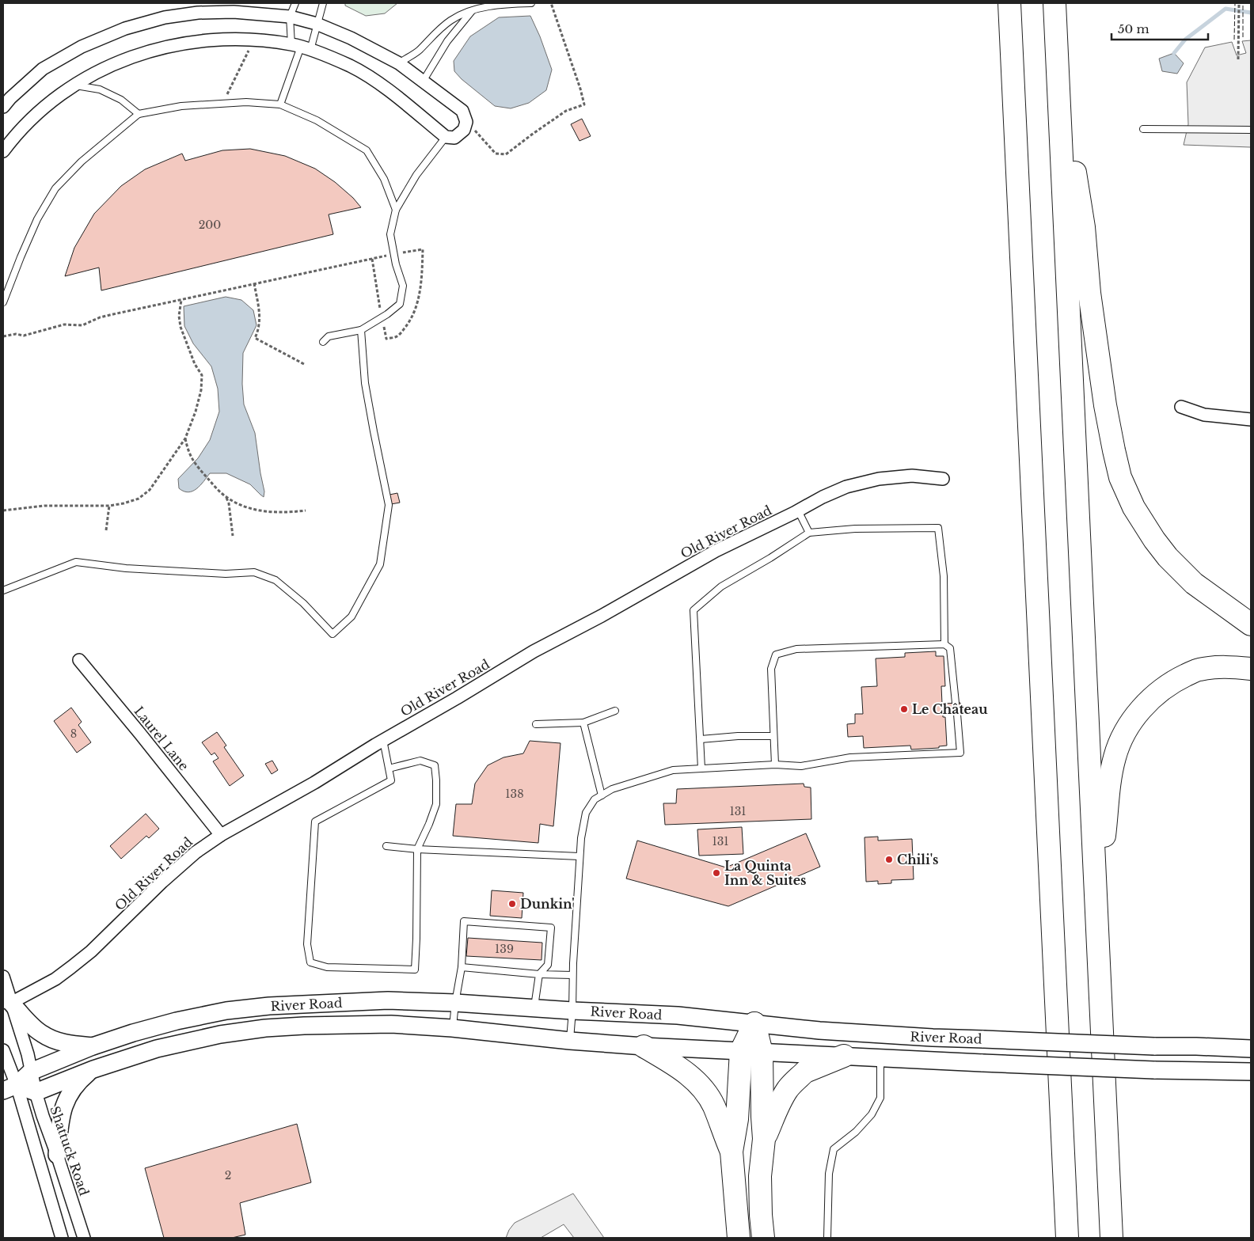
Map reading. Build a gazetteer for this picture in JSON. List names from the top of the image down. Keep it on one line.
{"streets":{"main road":["River Road"],"street":["Old River Road","Laurel Lane","Shattuck Road"]},"crossings":[["Old River Road","Laurel Lane"],["Old River Road","Shattuck Road"],["River Road","Shattuck Road"]],"places":["Le Château","Chili's","La Quinta Inn & Suites","Dunkin'"],"house_numbers":["200","8","138","131","131","139","2"],"scale_bar":"50 m"}
